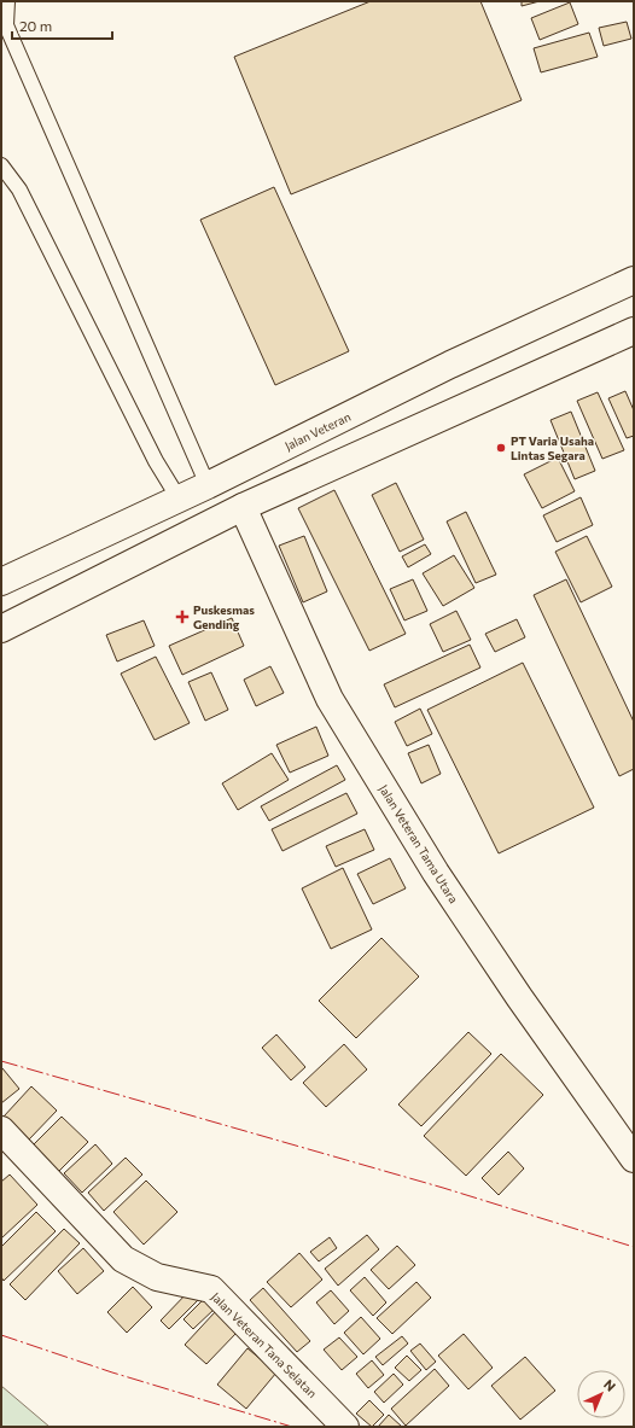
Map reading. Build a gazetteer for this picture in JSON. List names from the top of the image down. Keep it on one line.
{"streets":{"main road":["Jalan Veteran","Jalan Veteran Tama Utara","Jalan Veteran Tana Selatan"]},"places":{"other":["PT Varia Usaha Lintas Segara"],"health":["Puskesmas Gending"]},"scale_bar":"20 m","north":"top right"}
